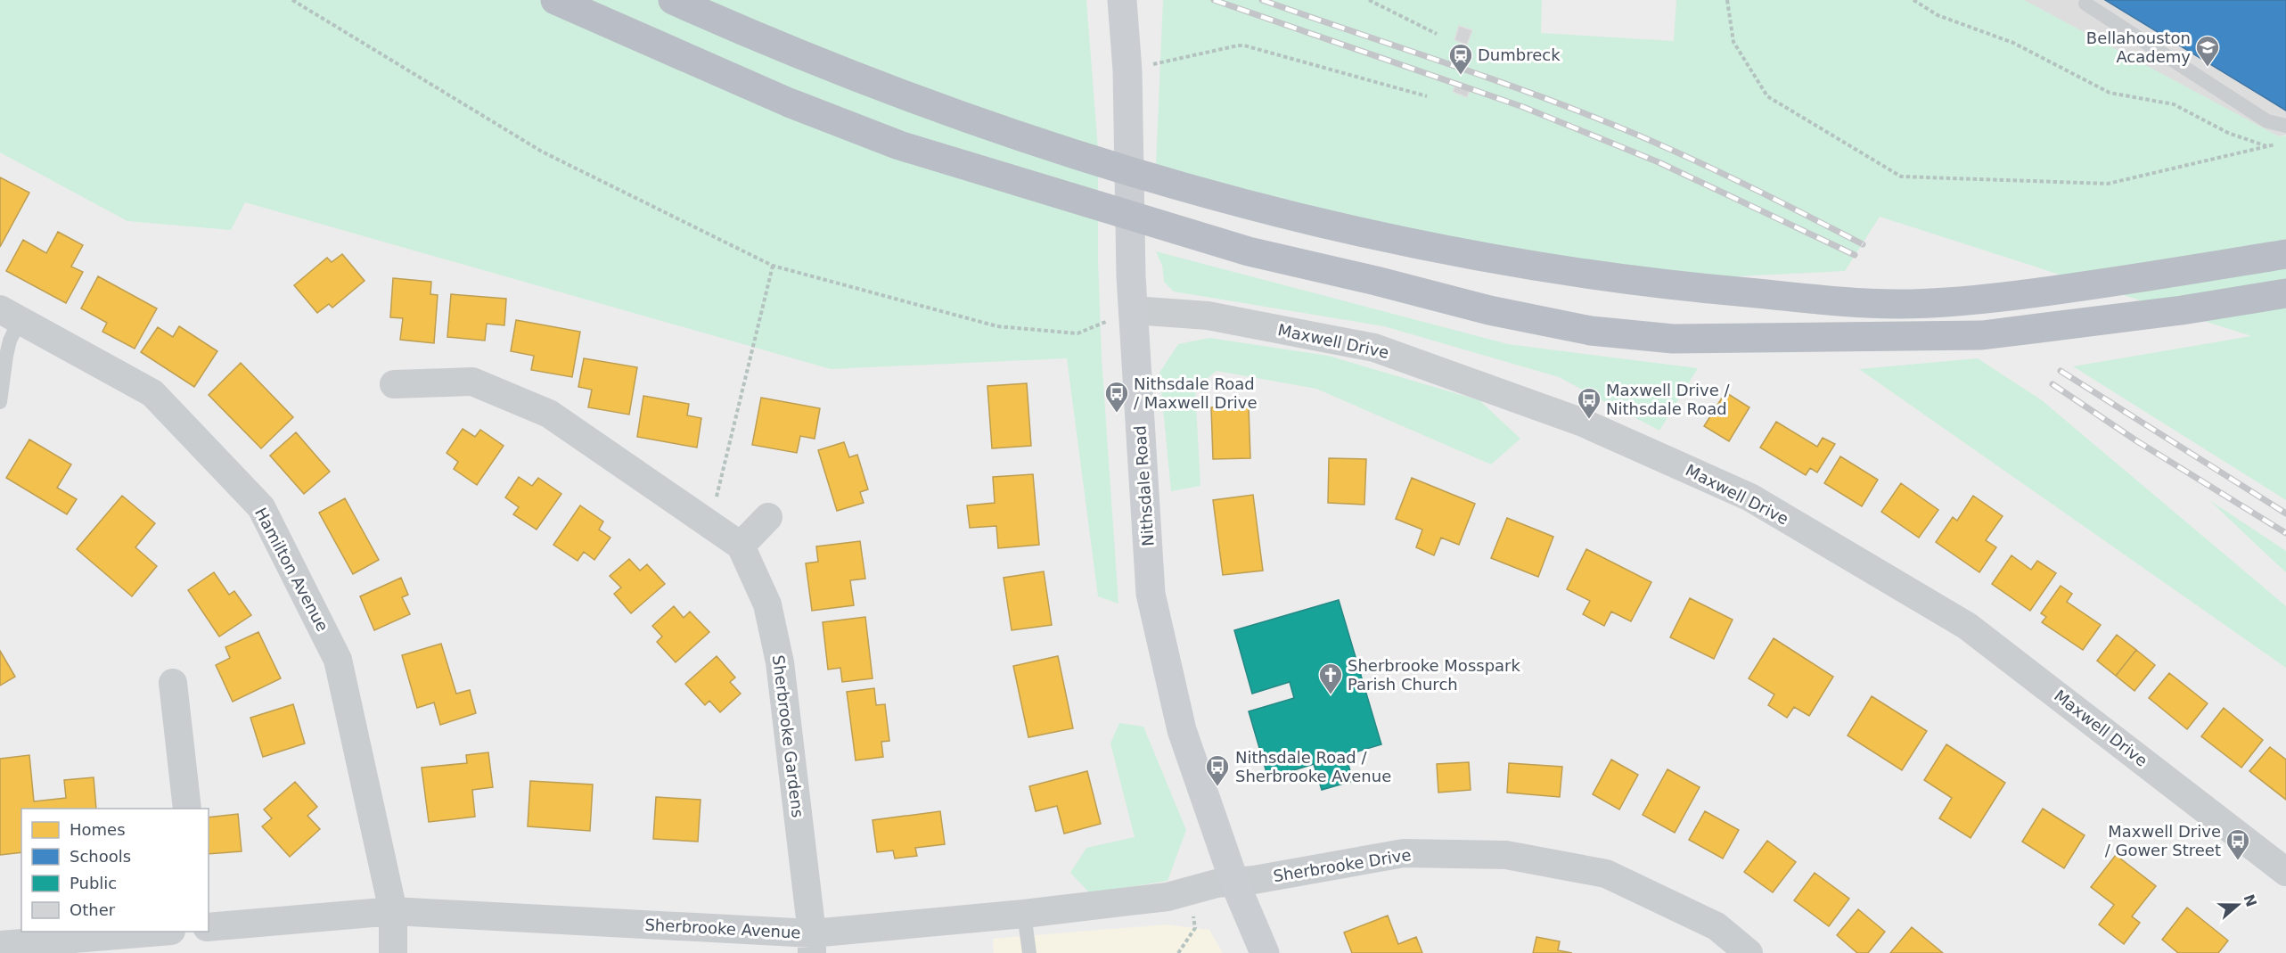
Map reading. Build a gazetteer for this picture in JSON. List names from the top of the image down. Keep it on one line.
{"streets":{"street":["Maxwell Drive","Nithsdale Road","Hamilton Avenue","Sherbrooke Gardens","Sherbrooke Drive","Sherbrooke Avenue"]},"crossings":[["Maxwell Drive","Nithsdale Road"],["Nithsdale Road","Sherbrooke Drive"],["Nithsdale Road","Sherbrooke Avenue"],["Hamilton Avenue","Sherbrooke Avenue"],["Sherbrooke Gardens","Sherbrooke Avenue"],["Sherbrooke Drive","Sherbrooke Avenue"]],"places":{"school or university":["Bellahouston Academy"],"station":["Dumbreck"],"bus stop":["Nithsdale Road / Maxwell Drive","Maxwell Drive / Nithsdale Road","Nithsdale Road / Sherbrooke Avenue","Maxwell Drive / Gower Street"],"church":["Sherbrooke Mosspark Parish Church"]},"legend":["Homes","Schools","Public","Other"],"north":"right"}
